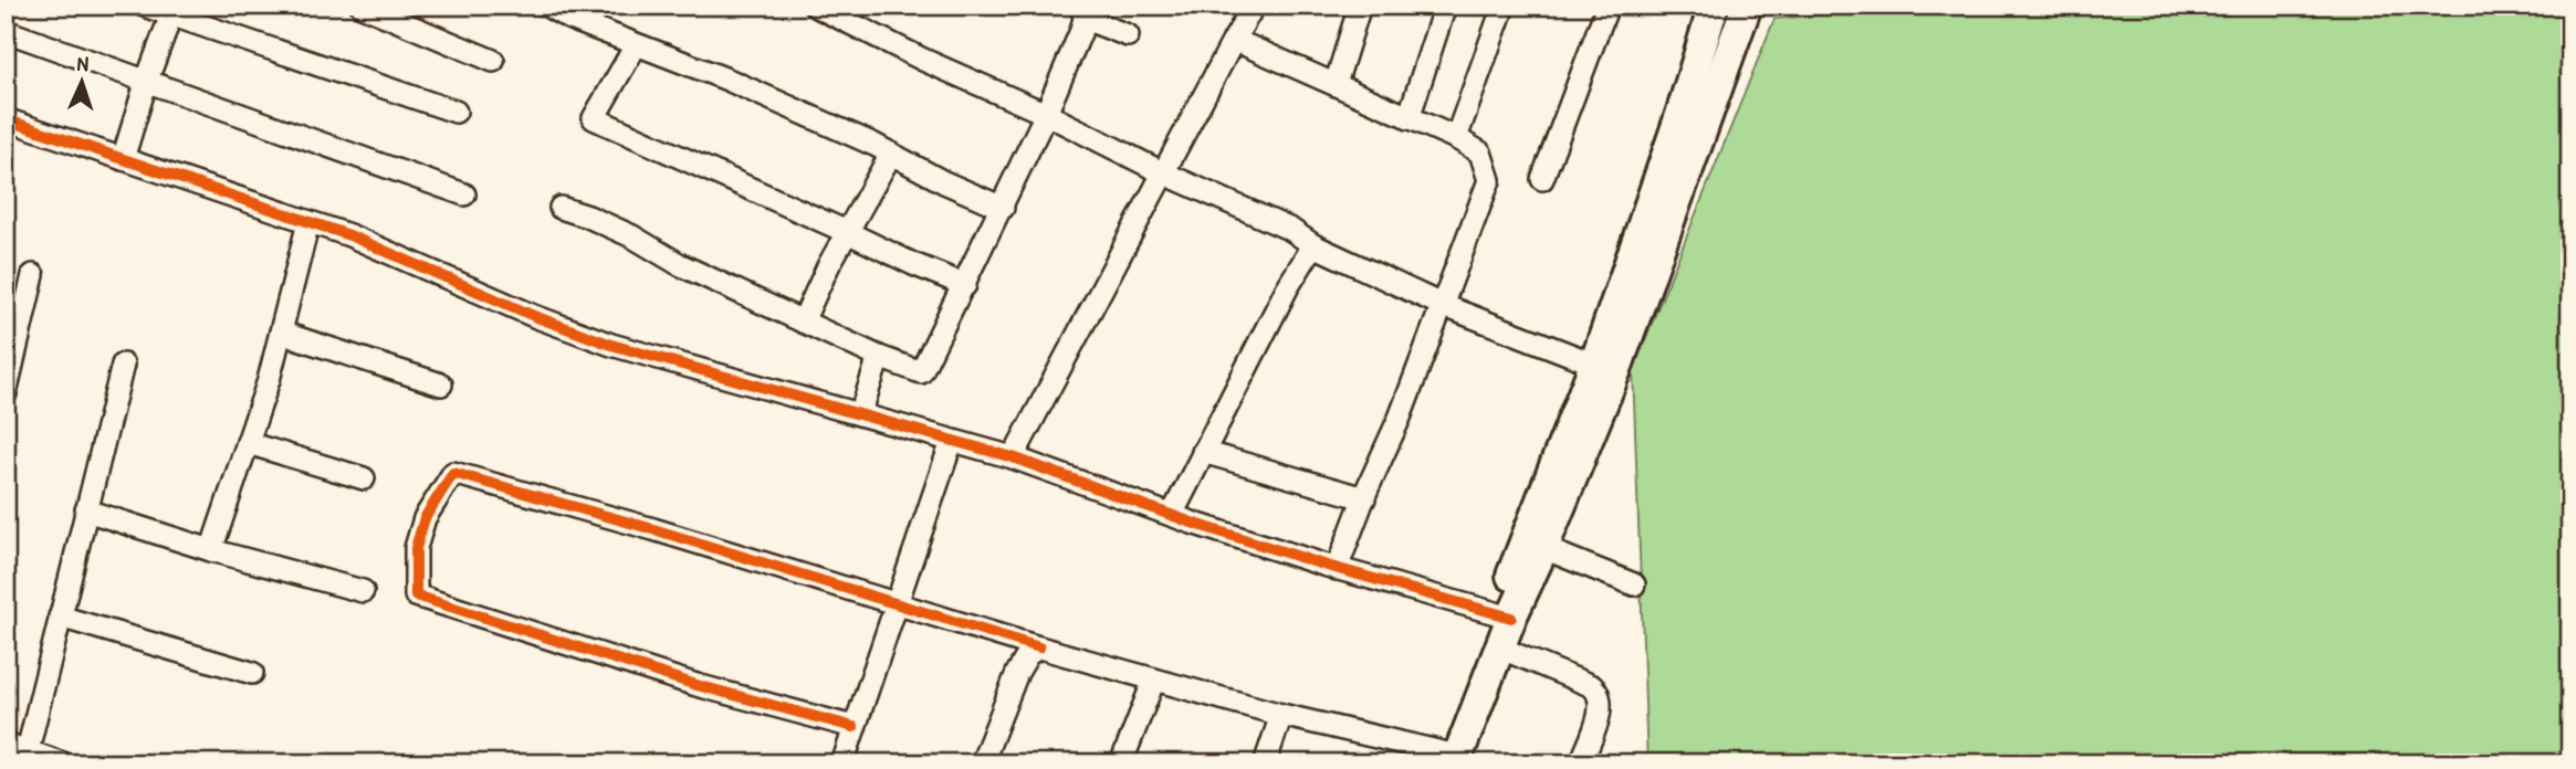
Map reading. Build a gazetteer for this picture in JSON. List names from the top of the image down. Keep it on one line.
{"north":"top"}
